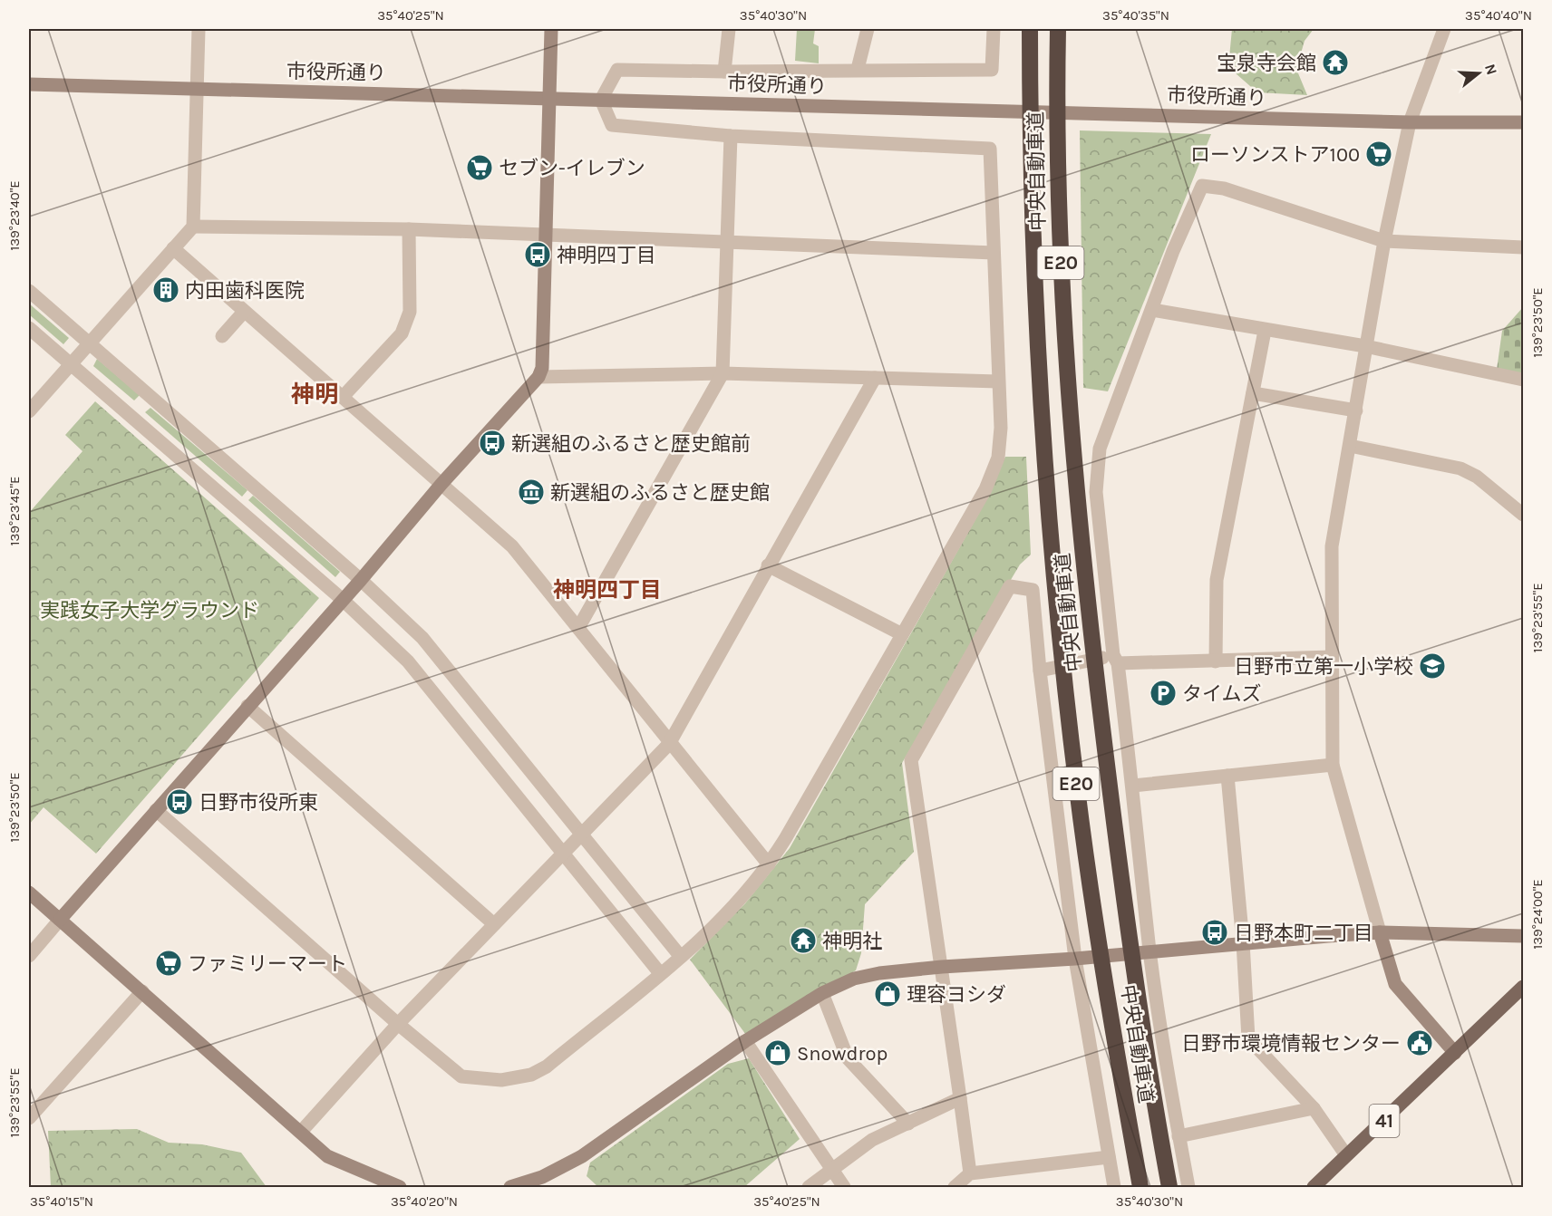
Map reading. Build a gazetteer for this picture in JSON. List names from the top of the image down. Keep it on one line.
{"streets":{"highway":["中央自動車道","E20"],"main road":["41"],"street":["市役所通り"]},"districts":["神明","神明四丁目"],"parks":["実践女子大学グラウンド"],"places":{"temple":["宝泉寺会館","神明社"],"supermarket":["ローソンストア100","セブン-イレブン","ファミリーマート"],"bus stop":["神明四丁目","新選組のふるさと歴史館前","日野市役所東","日野本町二丁目"],"building":["内田歯科医院"],"museum":["新選組のふるさと歴史館"],"school or university":["日野市立第一小学校"],"parking":["タイムズ"],"shop":["理容ヨシダ","Snowdrop"],"public building":["日野市環境情報センター"]},"north":"right","coordinates":["35°40'25\"N","35°40'30\"N","35°40'35\"N","35°40'40\"N","139°23'40\"E","139°23'50\"E","139°23'45\"E","139°23'55\"E","139°24'00\"E","35°40'15\"N","35°40'20\"N"]}
